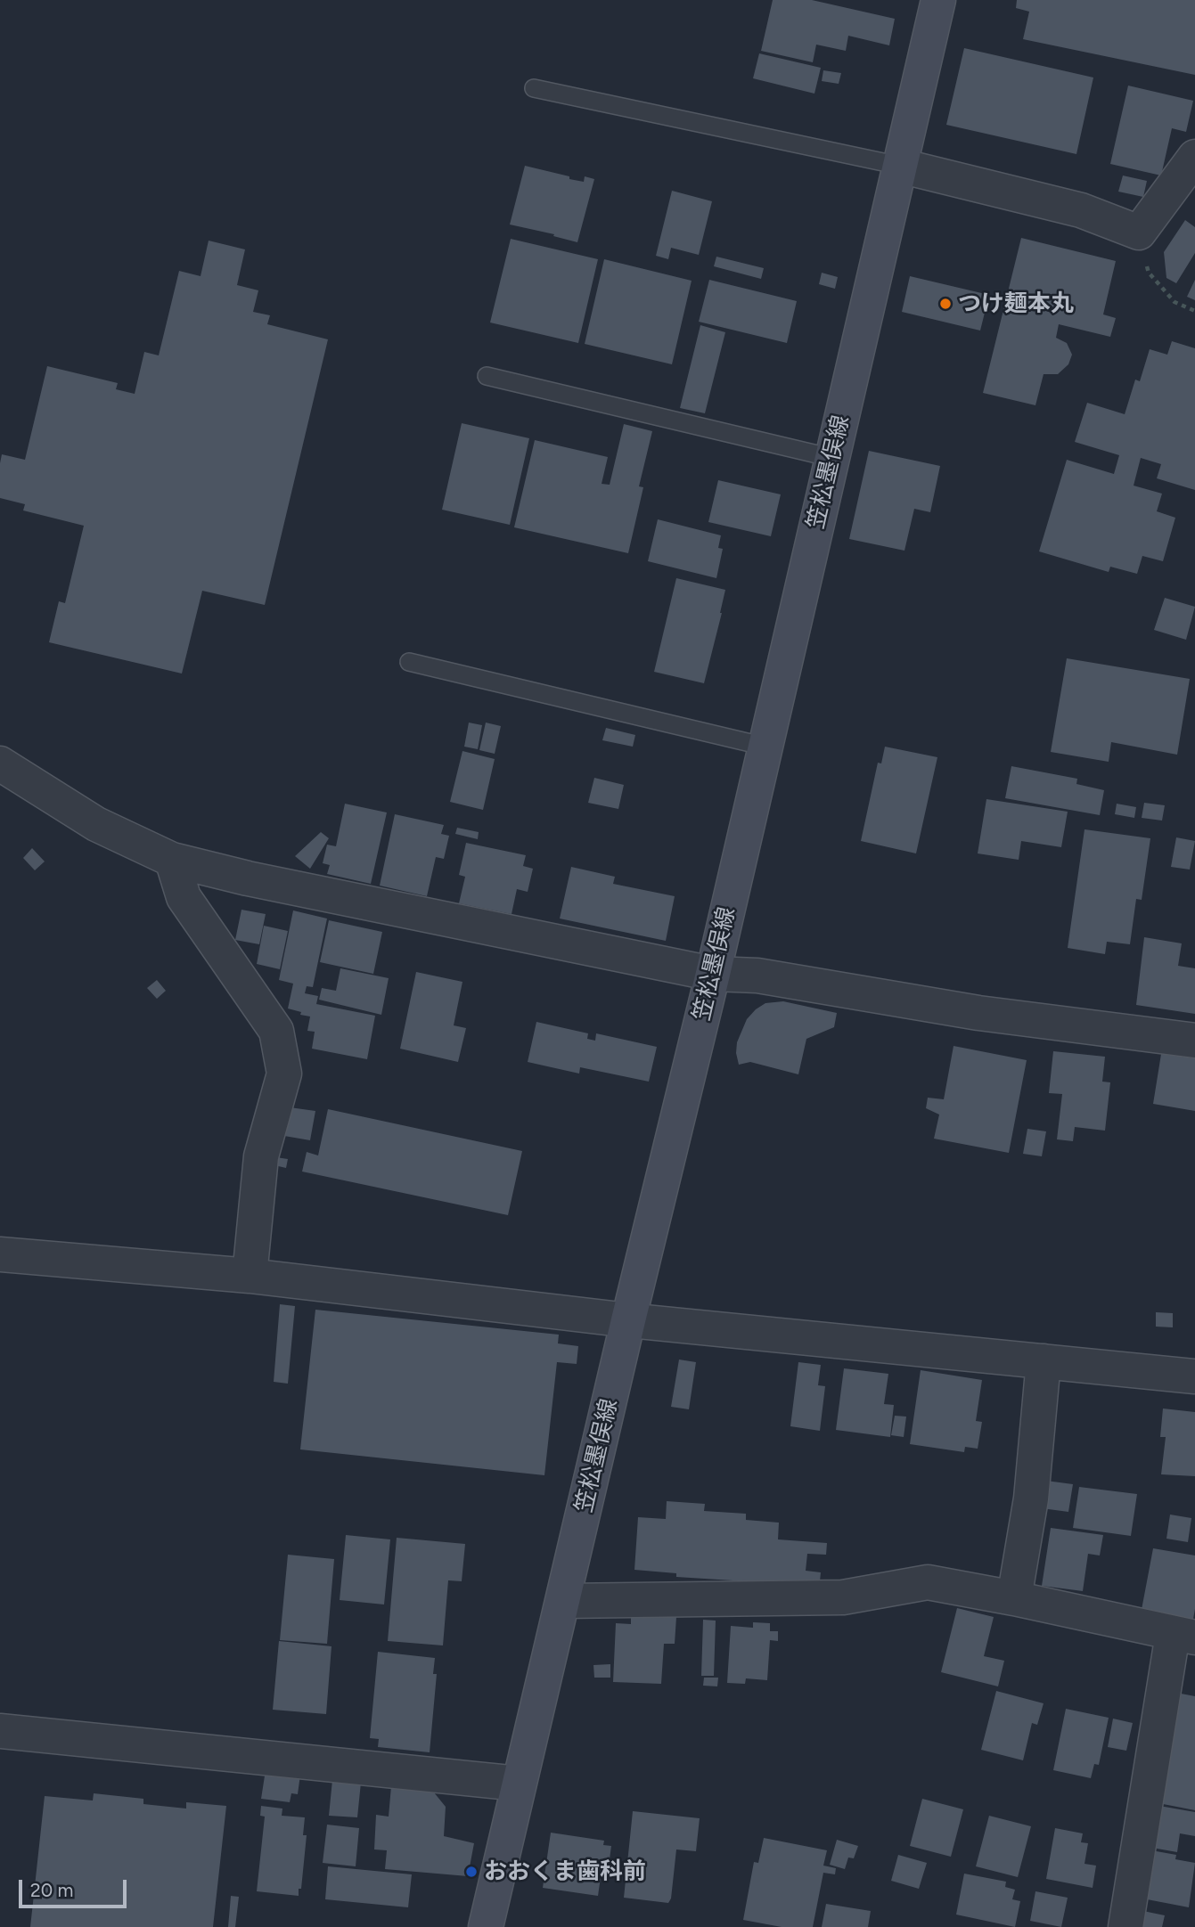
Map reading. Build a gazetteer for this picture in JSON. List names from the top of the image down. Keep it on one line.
{"streets":{"main road":["笠松墨俣線"]},"places":["つけ麺本丸","おおくま歯科前"],"scale_bar":"20 m"}
